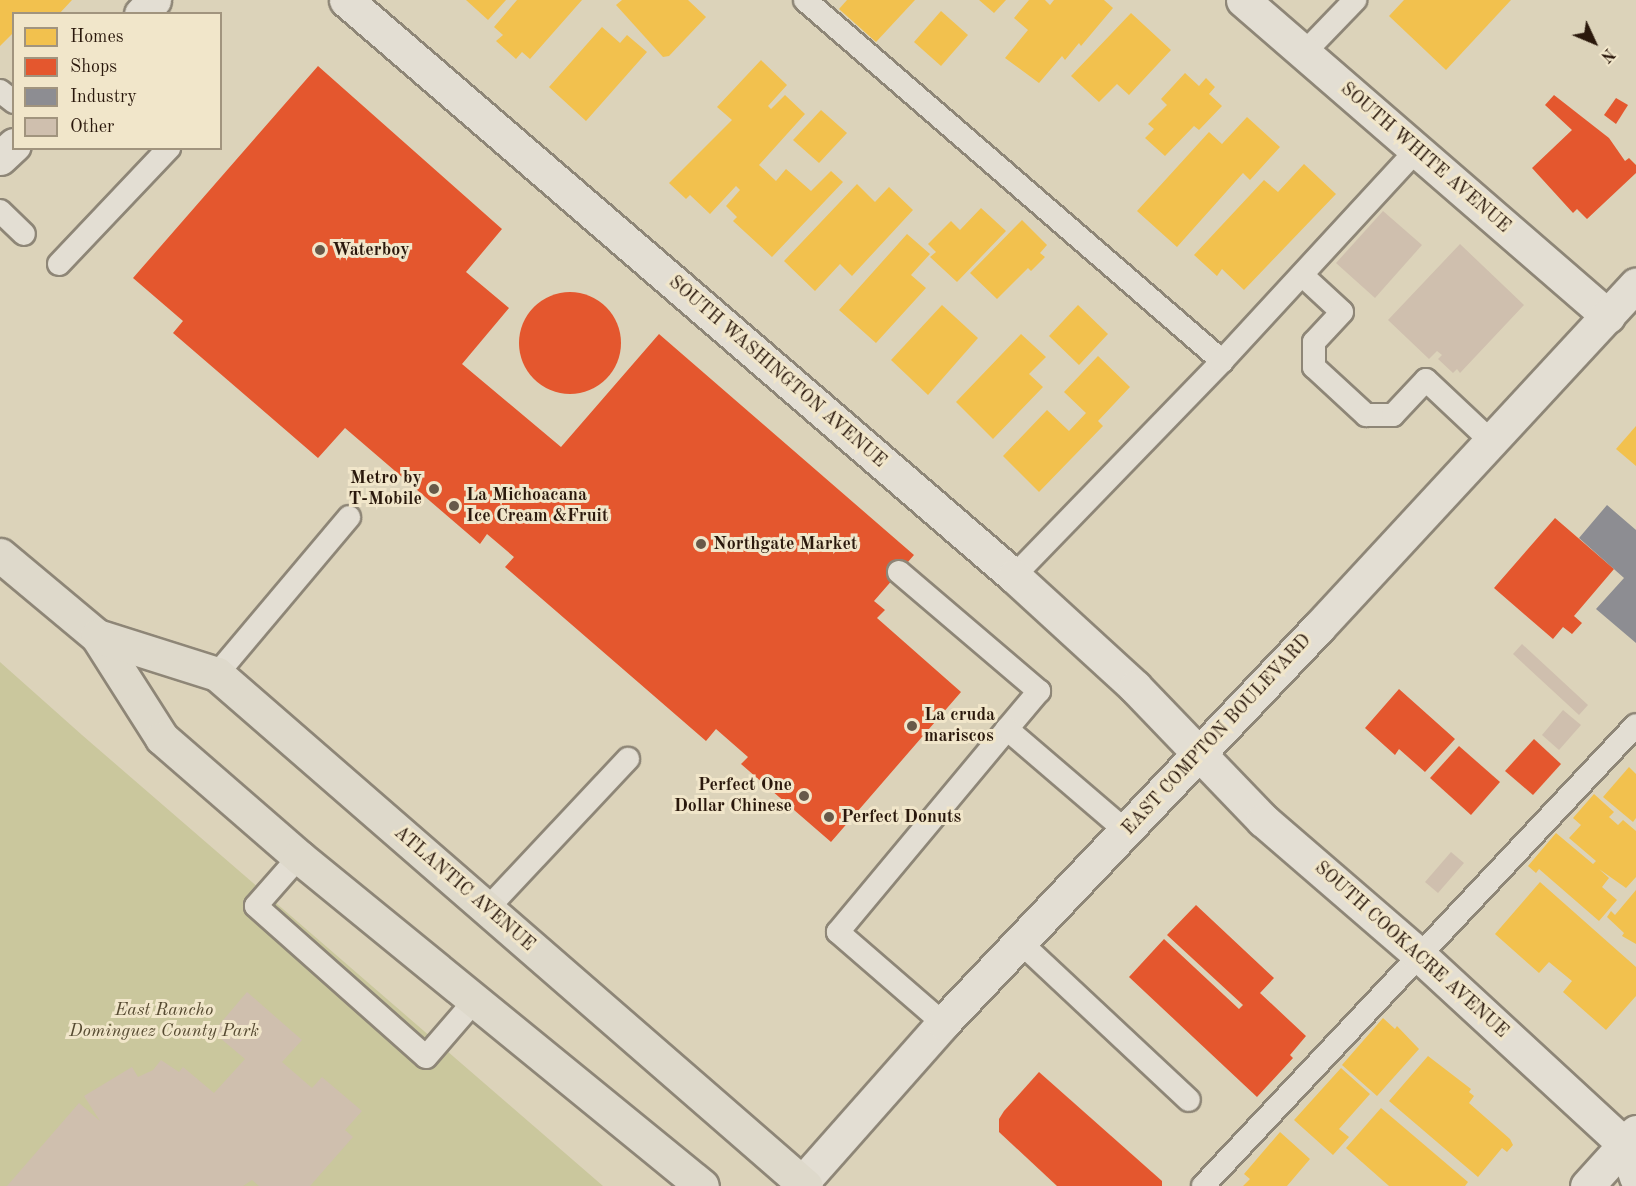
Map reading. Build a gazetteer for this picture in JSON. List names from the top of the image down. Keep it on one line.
{"streets":{"main road":["ATLANTIC AVENUE"],"street":["SOUTH WHITE AVENUE","SOUTH WASHINGTON AVENUE","EAST COMPTON BOULEVARD","SOUTH COOKACRE AVENUE"]},"crossings":[["SOUTH WHITE AVENUE","EAST COMPTON BOULEVARD"],["SOUTH WASHINGTON AVENUE","EAST COMPTON BOULEVARD"],["SOUTH WASHINGTON AVENUE","SOUTH COOKACRE AVENUE"],["EAST COMPTON BOULEVARD","ATLANTIC AVENUE"],["EAST COMPTON BOULEVARD","SOUTH COOKACRE AVENUE"]],"parks":["East Rancho Dominguez County Park"],"places":["Waterboy","Metro by T-Mobile","La Michoacana Ice Cream &Fruit","Northgate Market","La cruda mariscos","Perfect One Dollar Chinese","Perfect Donuts"],"legend":["Homes","Shops","Industry","Other"],"north":"bottom right"}
